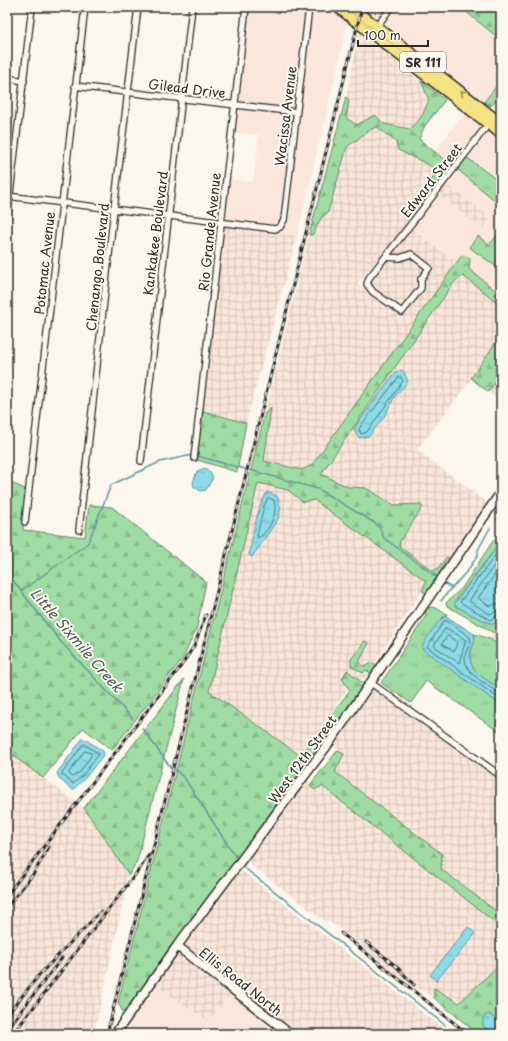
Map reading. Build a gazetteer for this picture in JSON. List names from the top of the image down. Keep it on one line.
{"streets":{"main road":["SR 111"],"street":["Gilead Drive","Wacissa Avenue","Edward Street","Rio Grande Avenue","Kankakee Boulevard","Potomac Avenue","Chenango Boulevard","West 12th Street","Ellis Road North"]},"crossings":[["SR 111","Edward Street"],["Gilead Drive","Wacissa Avenue"],["Gilead Drive","Rio Grande Avenue"],["Gilead Drive","Kankakee Boulevard"],["Gilead Drive","Potomac Avenue"],["Gilead Drive","Chenango Boulevard"],["Wacissa Avenue","Rio Grande Avenue"],["West 12th Street","Ellis Road North"]],"water":["Little Sixmile Creek"],"scale_bar":"100 m"}
